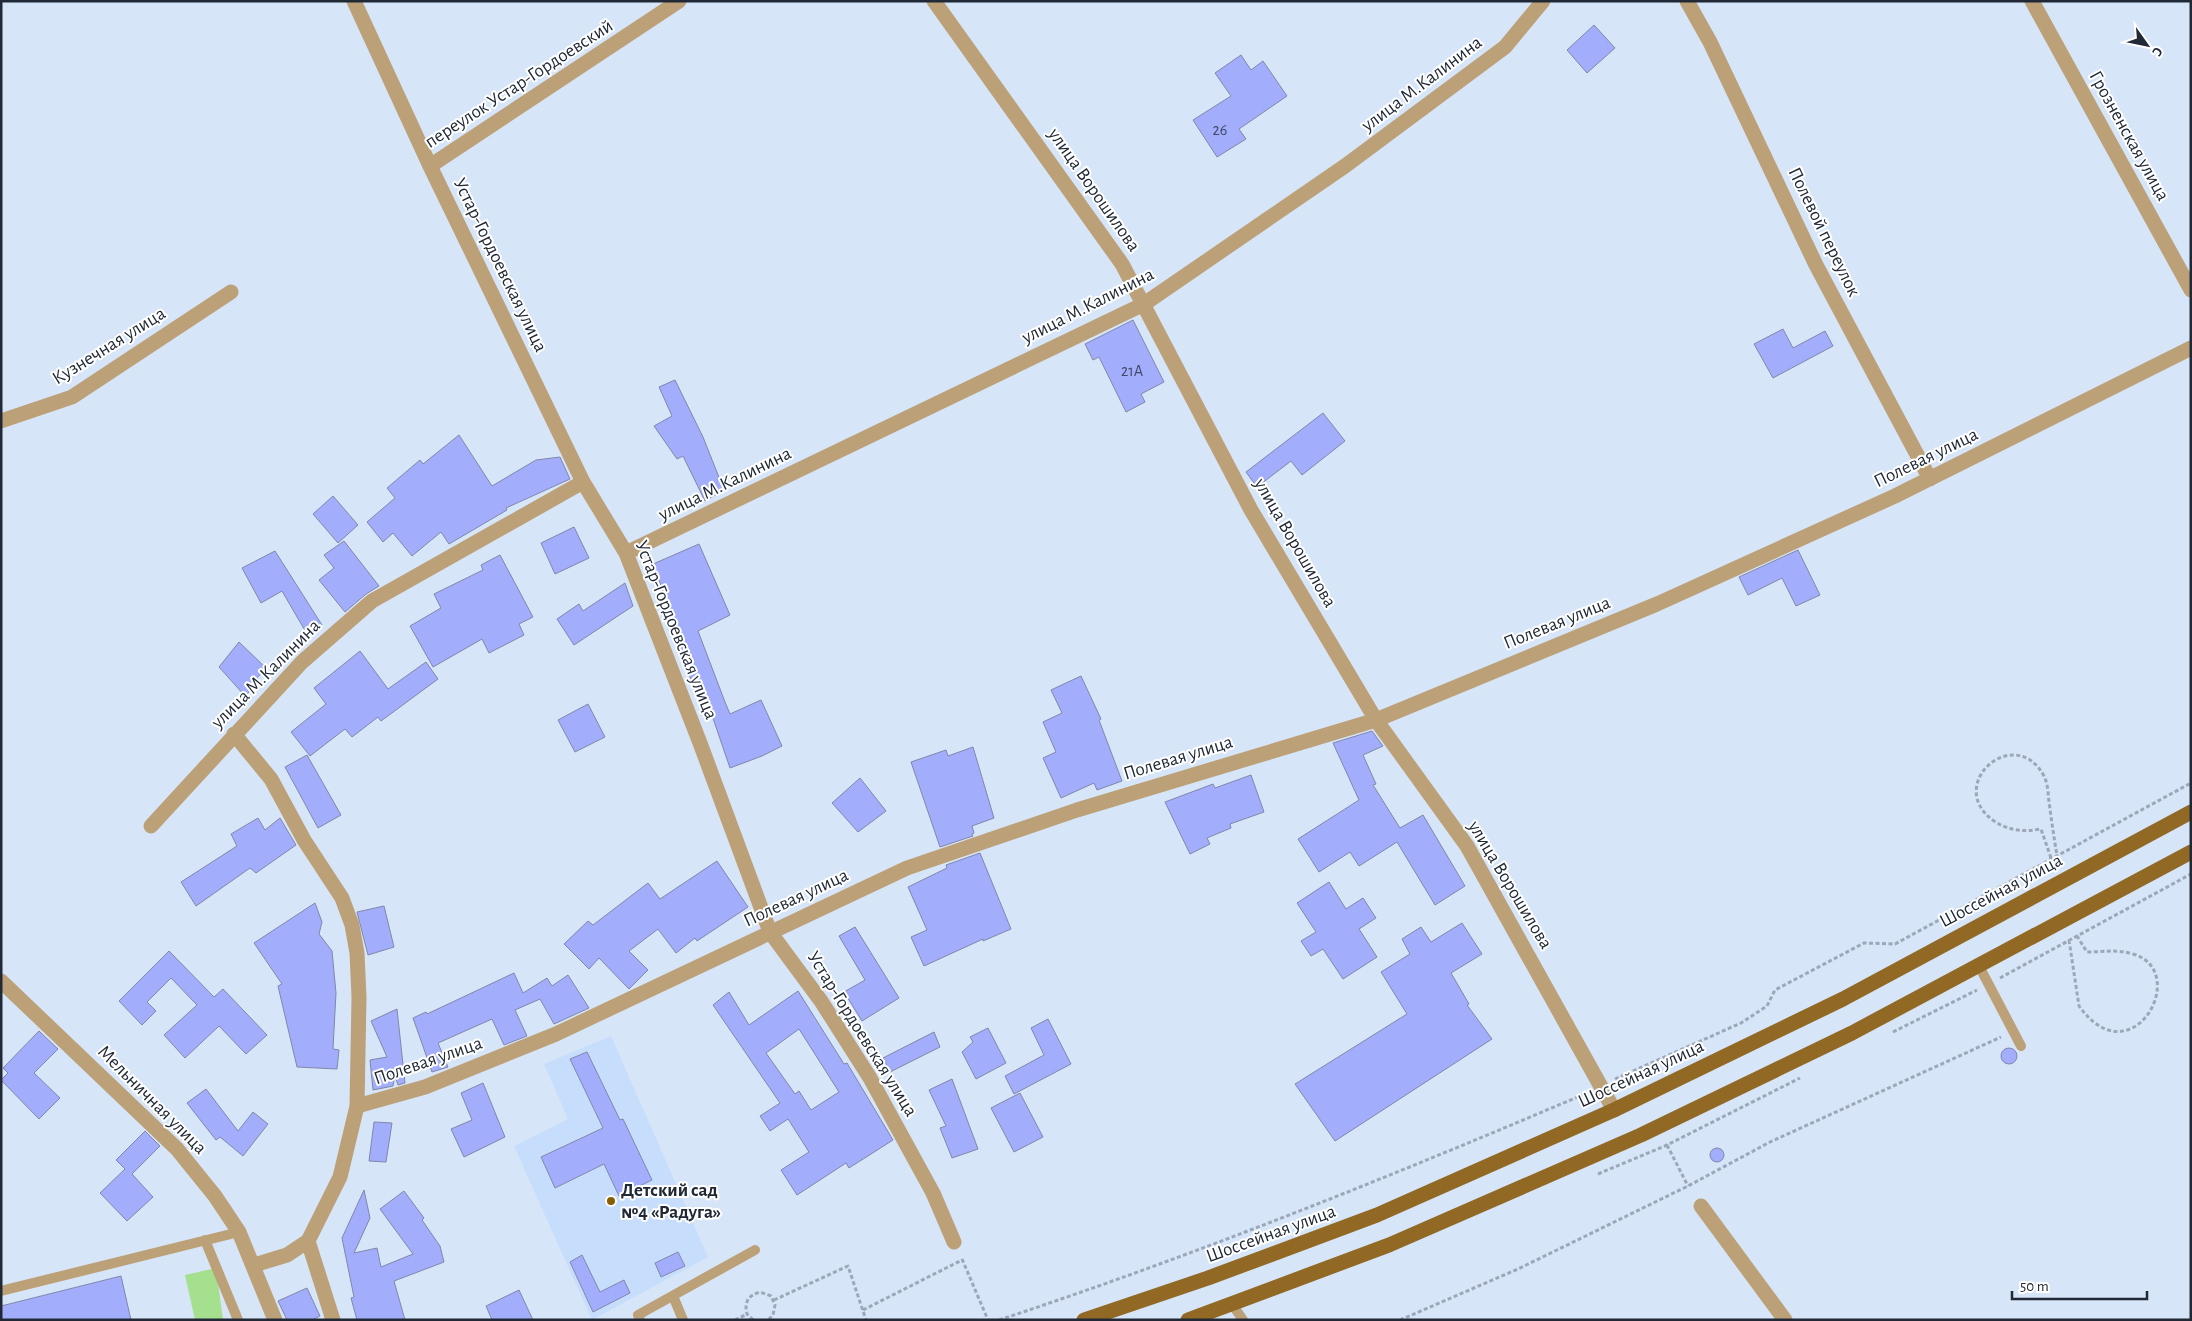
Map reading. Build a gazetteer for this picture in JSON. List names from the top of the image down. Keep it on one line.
{"streets":{"main road":["Шоссейная улица"],"street":["переулок Устар-Гордоевский","улица М.Калинина","Грозненская улица","улица Ворошилова","Полевой переулок","Устар-Гордоевская улица","Кузнечная улица","Полевая улица","Мельничная улица"]},"crossings":[["переулок Устар-Гордоевский","Устар-Гордоевская улица"],["улица М.Калинина","улица Ворошилова"],["улица М.Калинина","Устар-Гордоевская улица"],["улица Ворошилова","Полевая улица"],["улица Ворошилова","Шоссейная улица"],["Полевой переулок","Полевая улица"],["Устар-Гордоевская улица","Полевая улица"],["Полевая улица","Мельничная улица"]],"places":["Детский сад №4 «Радуга»"],"house_numbers":["26","21А"],"scale_bar":"50 m","north":"bottom right"}
